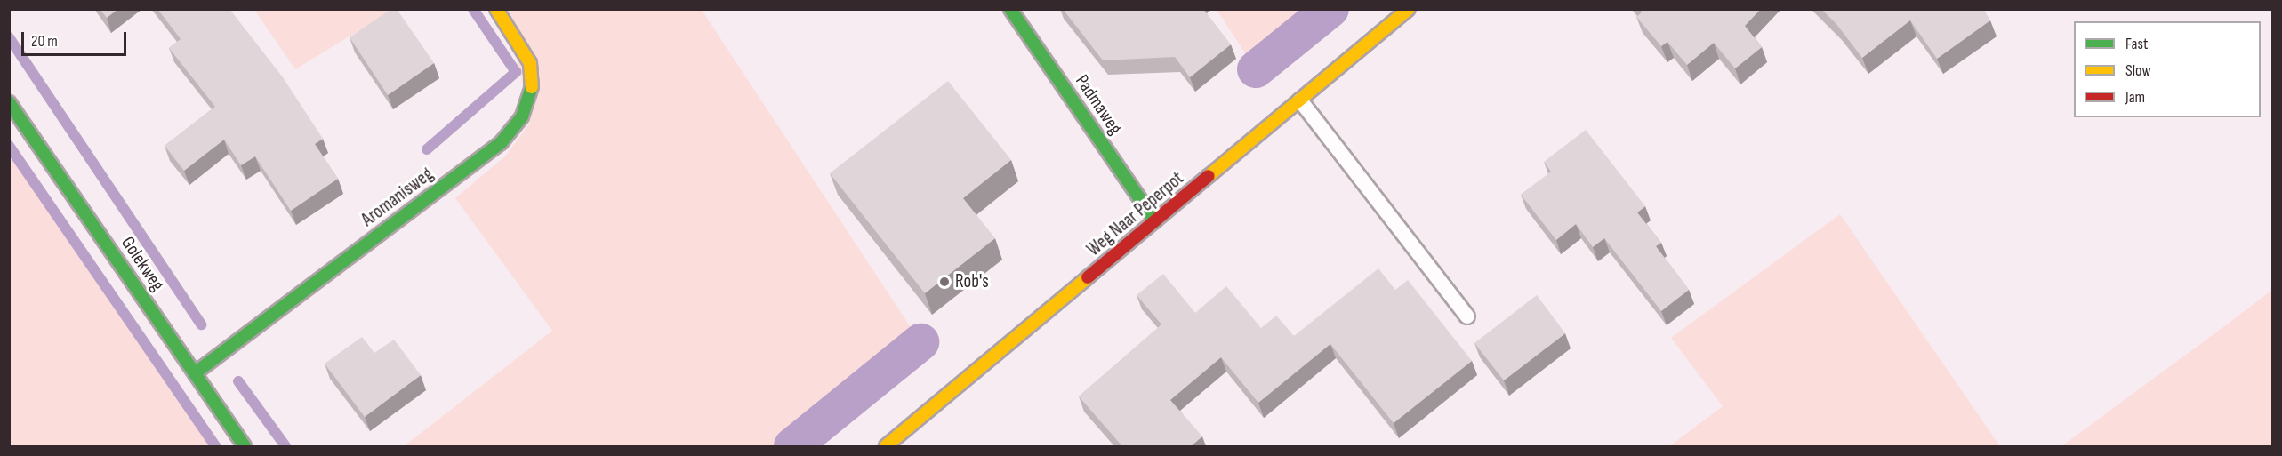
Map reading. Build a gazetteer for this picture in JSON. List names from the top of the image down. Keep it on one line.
{"streets":{"street":["Padmaweg","Aromanisweg","Weg Naar Peperpot","Golekweg"]},"crossings":[["Padmaweg","Weg Naar Peperpot"],["Aromanisweg","Golekweg"]],"places":["Rob's"],"legend":["Fast","Slow","Jam"],"scale_bar":"20 m"}
